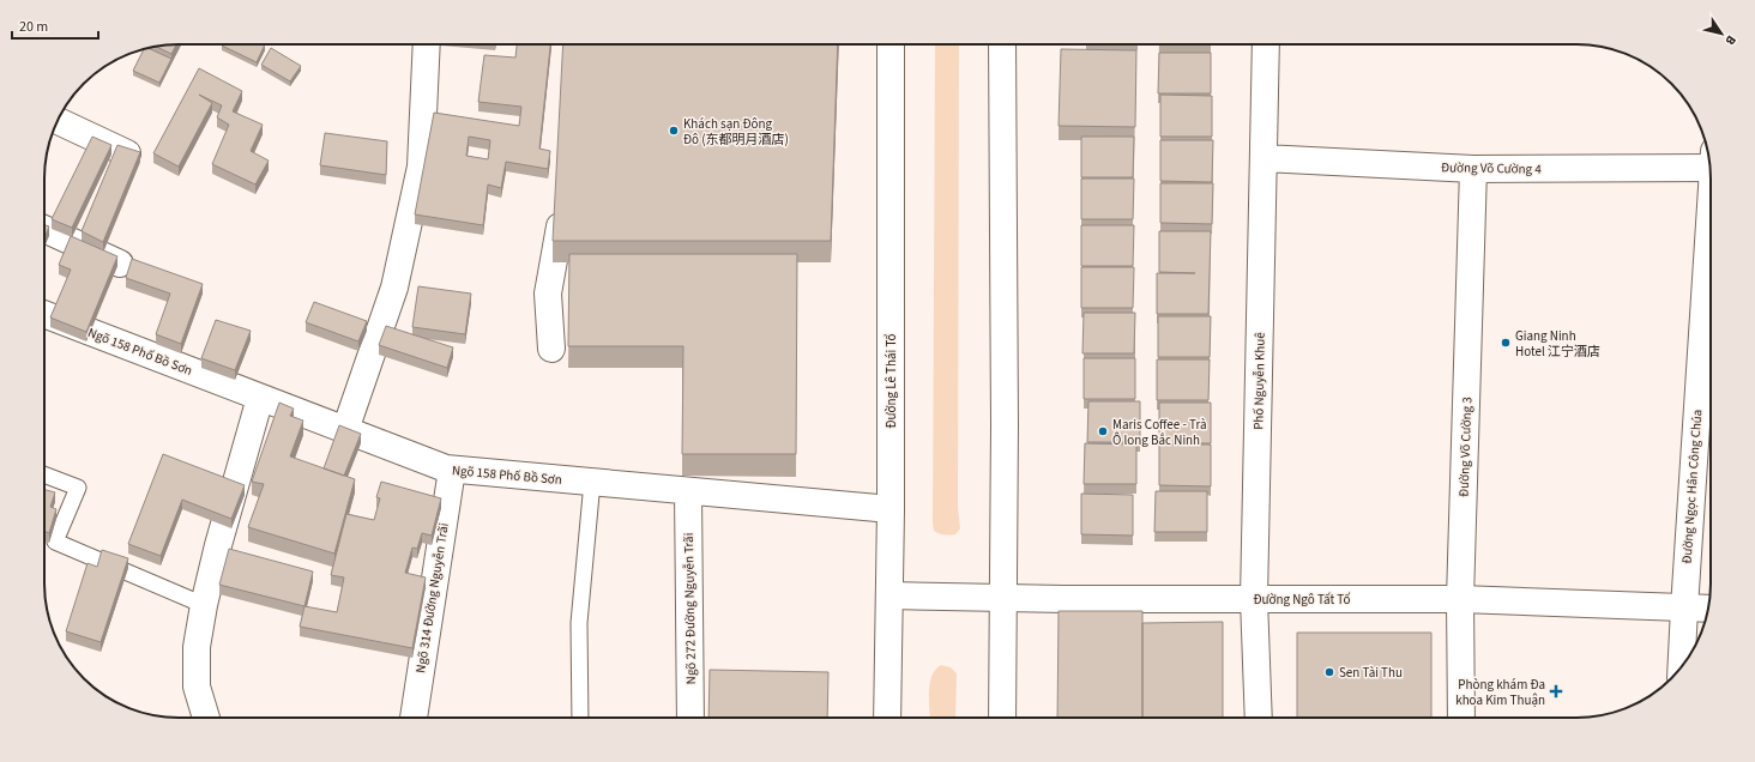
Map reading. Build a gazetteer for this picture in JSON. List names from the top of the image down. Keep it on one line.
{"streets":{"street":["Đường Võ Cường 4","Ngõ 158 Phố Bồ Sơn","Đường Lê Thái Tổ","Phố Nguyễn Khuê","Đường Võ Cường 3","Đường Ngọc Hân Công Chúa","Ngõ 314 Đường Nguyễn Trãi","Đường Ngô Tất Tố","Ngõ 272 Đường Nguyễn Trãi"]},"crossings":[["Đường Võ Cường 4","Phố Nguyễn Khuê"],["Đường Võ Cường 4","Đường Võ Cường 3"],["Ngõ 158 Phố Bồ Sơn","Đường Lê Thái Tổ"],["Ngõ 158 Phố Bồ Sơn","Ngõ 314 Đường Nguyễn Trãi"],["Ngõ 158 Phố Bồ Sơn","Ngõ 272 Đường Nguyễn Trãi"],["Đường Lê Thái Tổ","Đường Ngô Tất Tố"],["Phố Nguyễn Khuê","Đường Ngô Tất Tố"],["Đường Võ Cường 3","Đường Ngô Tất Tố"],["Đường Ngọc Hân Công Chúa","Đường Ngô Tất Tố"]],"places":{"other":["Khách sạn Đông Đô (东都明月酒店)","Giang Ninh Hotel 江宁酒店","Maris Coffee - Trà Ô long Bắc Ninh","Sen Tài Thu"],"health":["Phòng khám Đa khoa Kim Thuận"]},"scale_bar":"20 m","north":"bottom right"}
